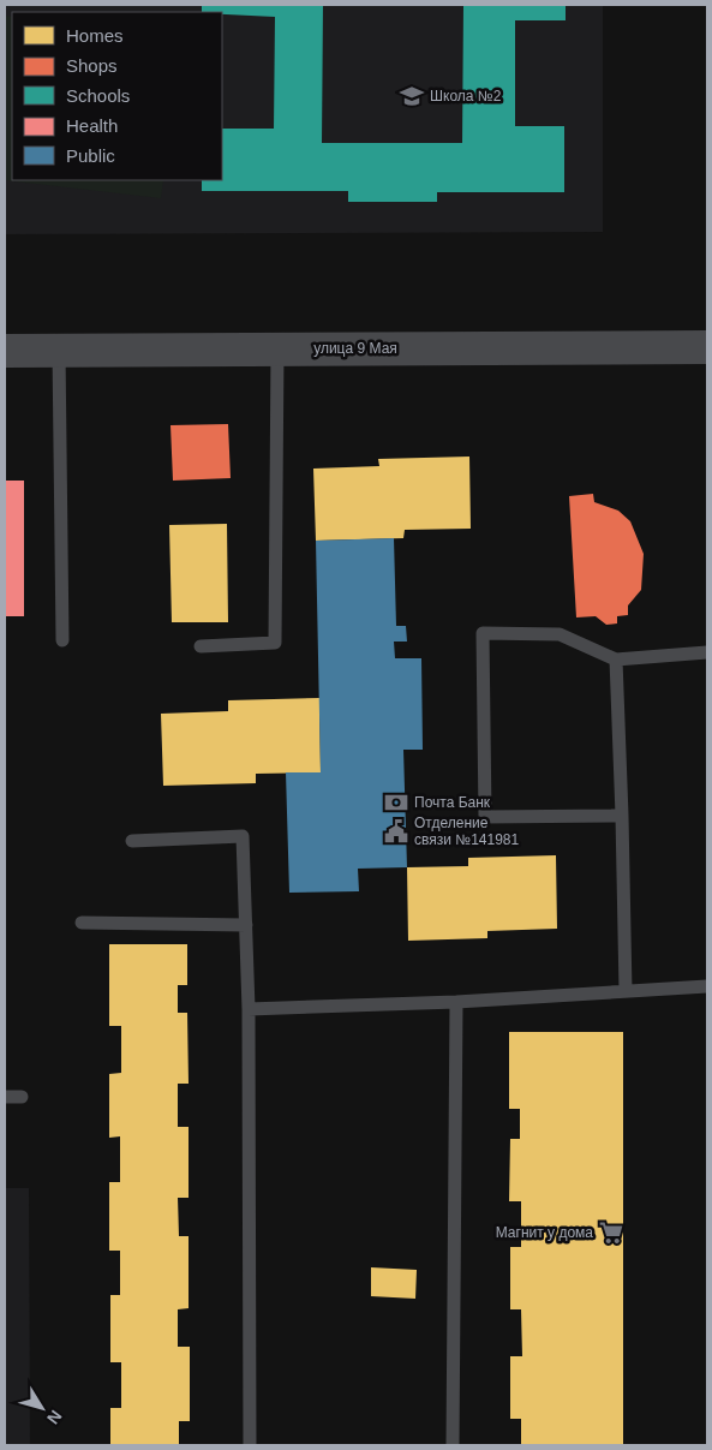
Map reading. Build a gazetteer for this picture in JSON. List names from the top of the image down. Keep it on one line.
{"streets":{"street":["улица 9 Мая"]},"places":{"school or university":["Школа №2"],"bank":["Почта Банк"],"public building":["Отделение связи №141981"],"supermarket":["Магнит у дома"]},"legend":["Homes","Shops","Schools","Health","Public"],"north":"bottom right"}
